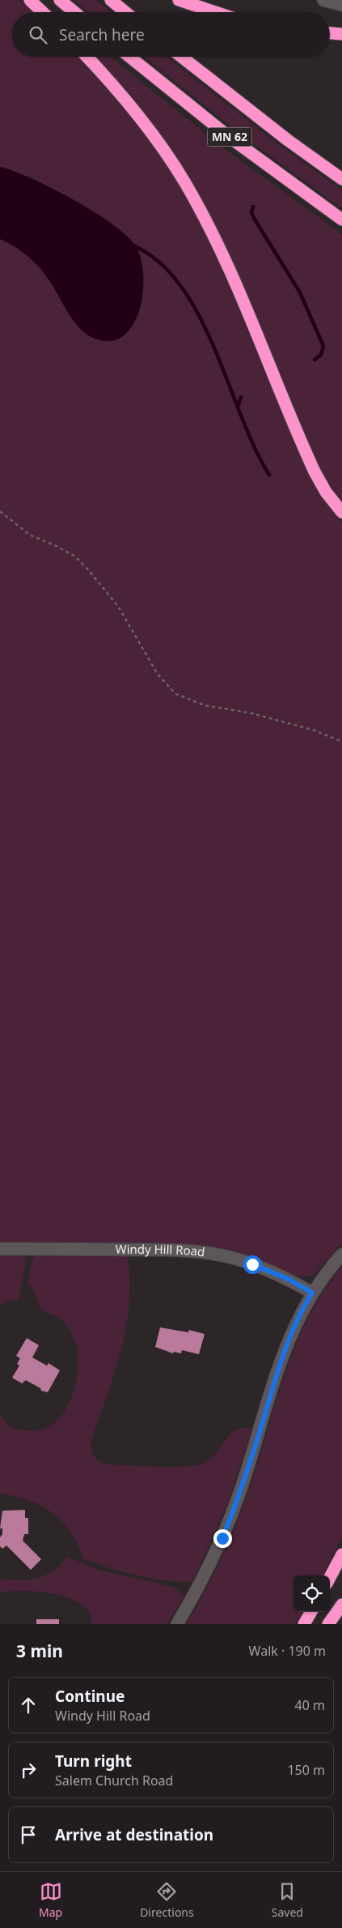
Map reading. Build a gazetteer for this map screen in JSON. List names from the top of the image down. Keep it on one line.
{"streets":{"highway":["MN 62"],"street":["Windy Hill Road"]},"page":{"search":"Search here","heading":["3 min","Walk · 190 m"],"list":[["Continue","Windy Hill Road","40 m"],["Turn right","Salem Church Road","150 m"],"Arrive at destination"],"nav":["Map","Directions","Saved"]}}
